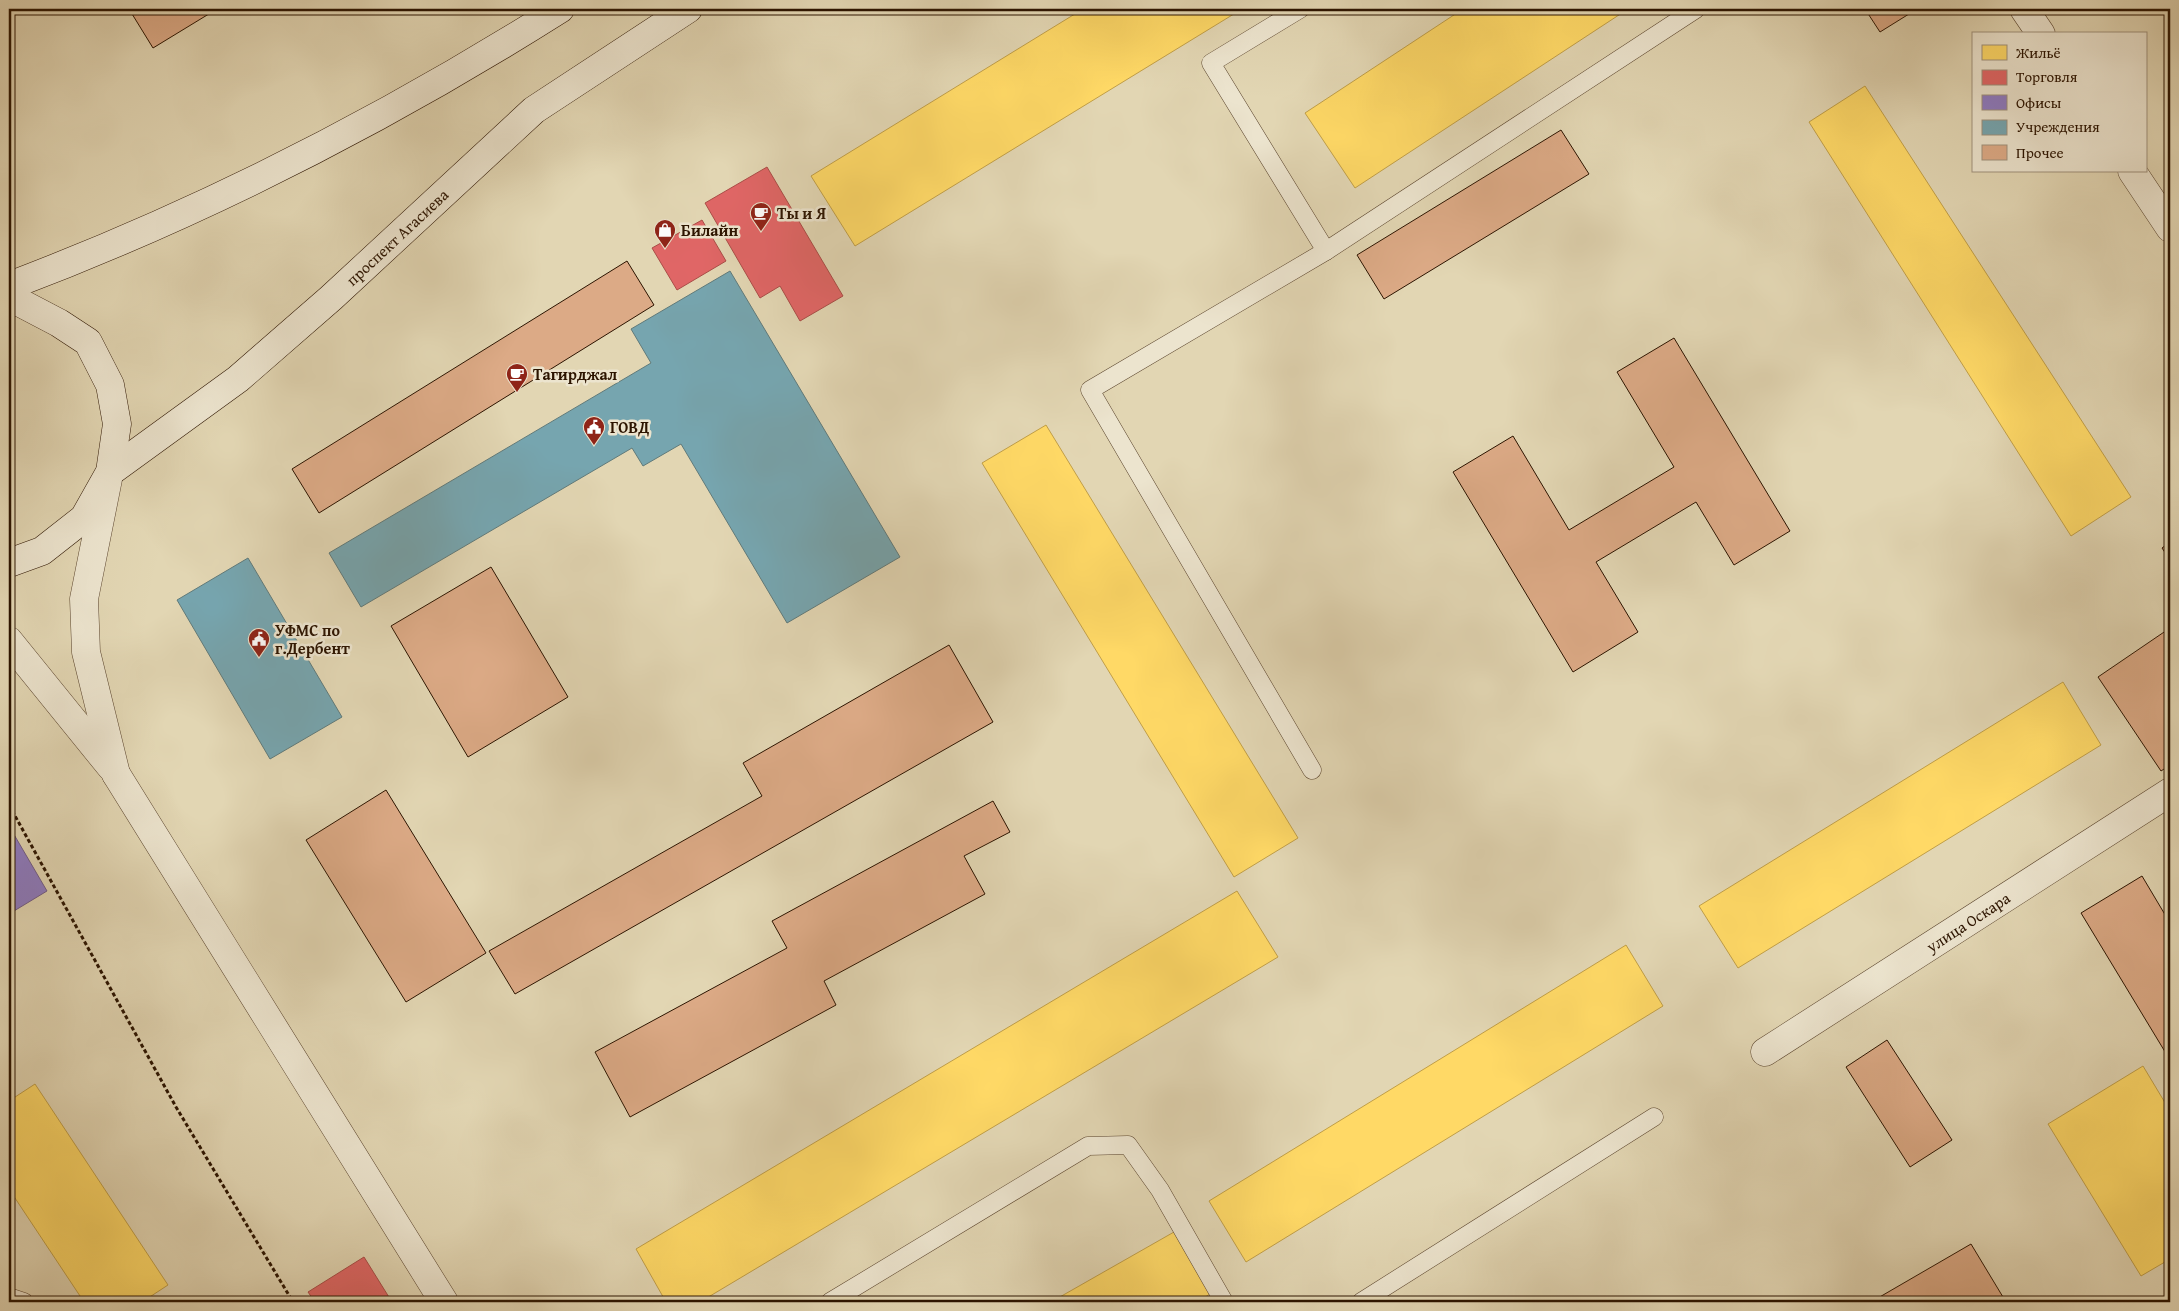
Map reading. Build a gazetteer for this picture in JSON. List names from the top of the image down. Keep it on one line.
{"streets":{"main road":["проспект Агасиева","улица Оскара"]},"places":{"cafe":["Ты и Я","Тагирджал"],"shop":["Билайн"],"public building":["ГОВД","УФМС по г.Дербент"]},"legend":["Жильё","Торговля","Офисы","Учреждения","Прочее"]}
